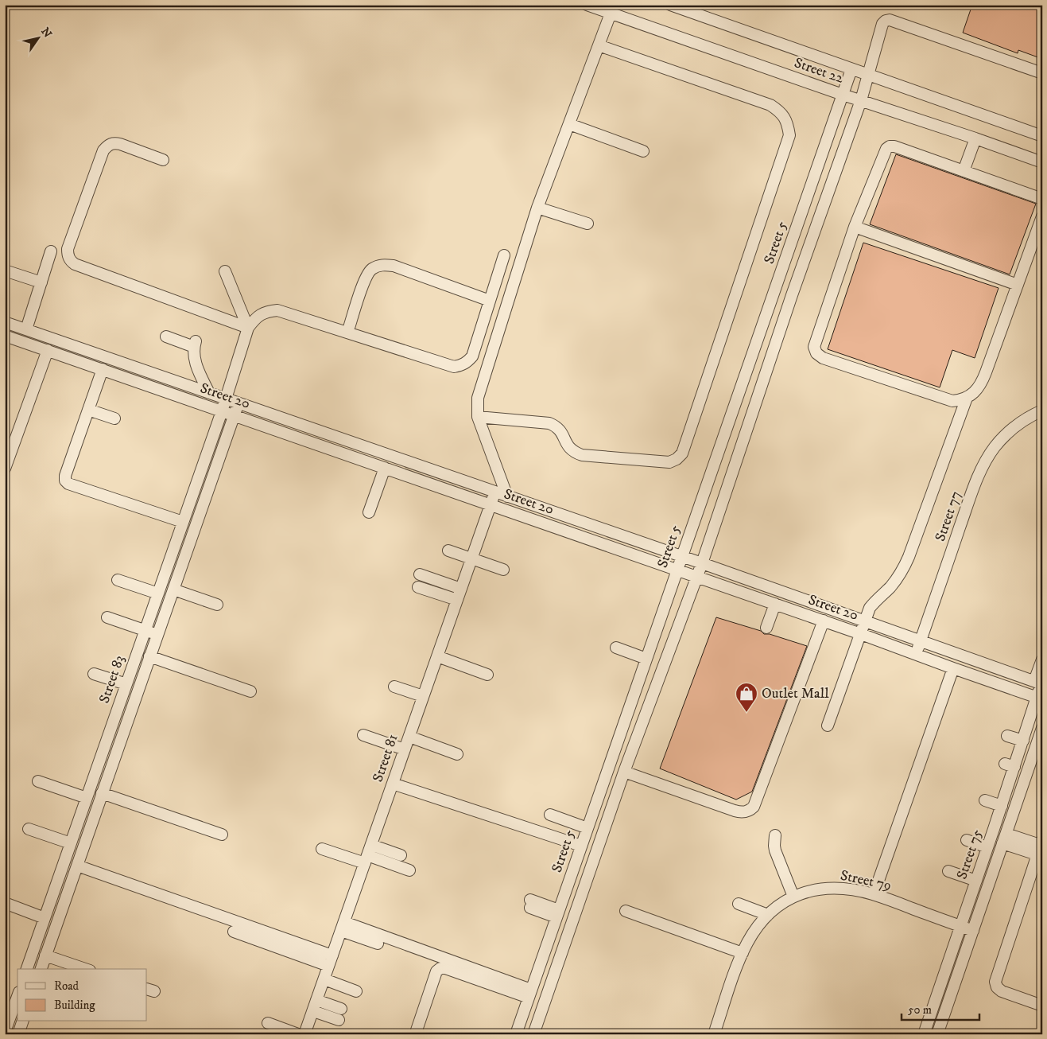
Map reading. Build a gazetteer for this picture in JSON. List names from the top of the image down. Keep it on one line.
{"streets":{"street":["Street 22","Street 5","Street 20","Street 77","Street 83","Street 81","Street 75","Street 79"]},"crossings":[["Street 22","Street 5"],["Street 5","Street 20"],["Street 20","Street 77"],["Street 20","Street 83"],["Street 20","Street 81"],["Street 20","Street 75"],["Street 75","Street 79"]],"places":{"shop":["Outlet Mall"]},"legend":["Road","Building"],"scale_bar":"50 m","north":"top right"}
